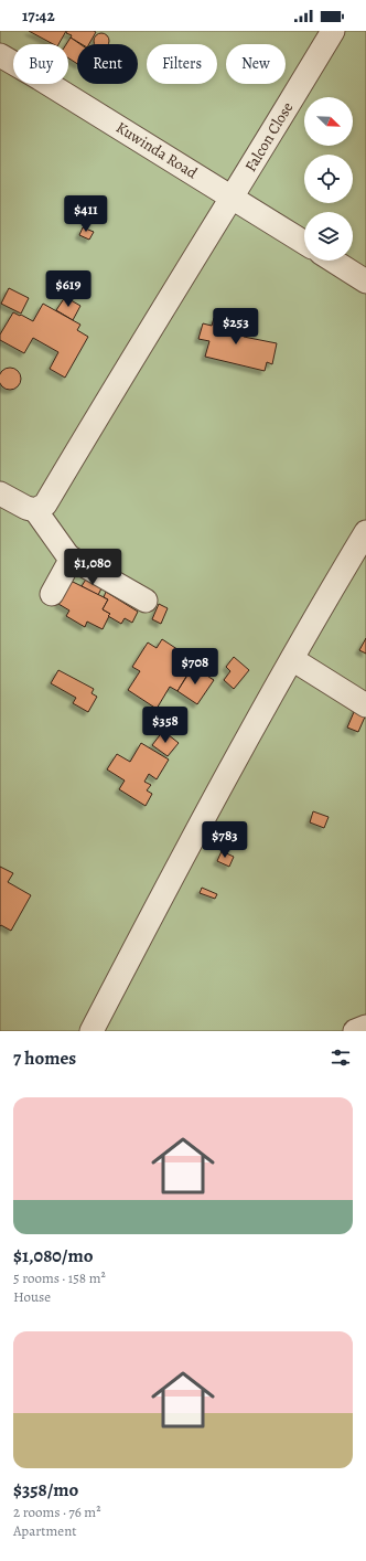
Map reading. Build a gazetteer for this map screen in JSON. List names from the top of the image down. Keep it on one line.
{"streets":{"street":["Falcon Close","Kuwinda Road"]},"crossings":[["Falcon Close","Kuwinda Road"]],"north":"bottom right","page":{"status":"17:42","chip":["Buy","Rent","Filters","New"],"price":["$411","$619","$253","$1,080","$708","$358","$783"],"heading":"7 homes","list":[{"name":"$1,080/mo","note":"5 rooms · 158 m² · House"},{"name":"$358/mo","note":"2 rooms · 76 m² · Apartment"}]}}
